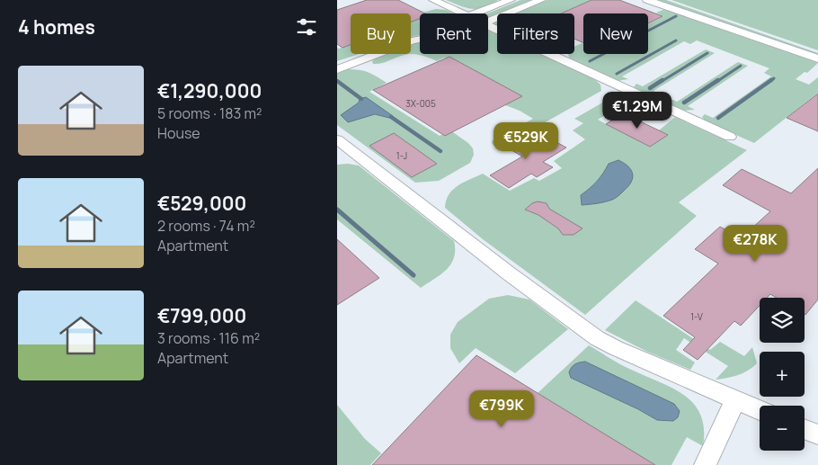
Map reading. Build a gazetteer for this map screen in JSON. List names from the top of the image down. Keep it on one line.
{"house_numbers":["3X-005","1-J","1-V"],"page":{"heading":"4 homes","chip":["Buy","Rent","Filters","New"],"list":[{"name":"€1,290,000","note":"5 rooms · 183 m² · House"},{"name":"€529,000","note":"2 rooms · 74 m² · Apartment"},{"name":"€799,000","note":"3 rooms · 116 m² · Apartment"}],"price":["€1.29M","€529K","€278K","€799K"],"map_buttons":["+","−"]}}
